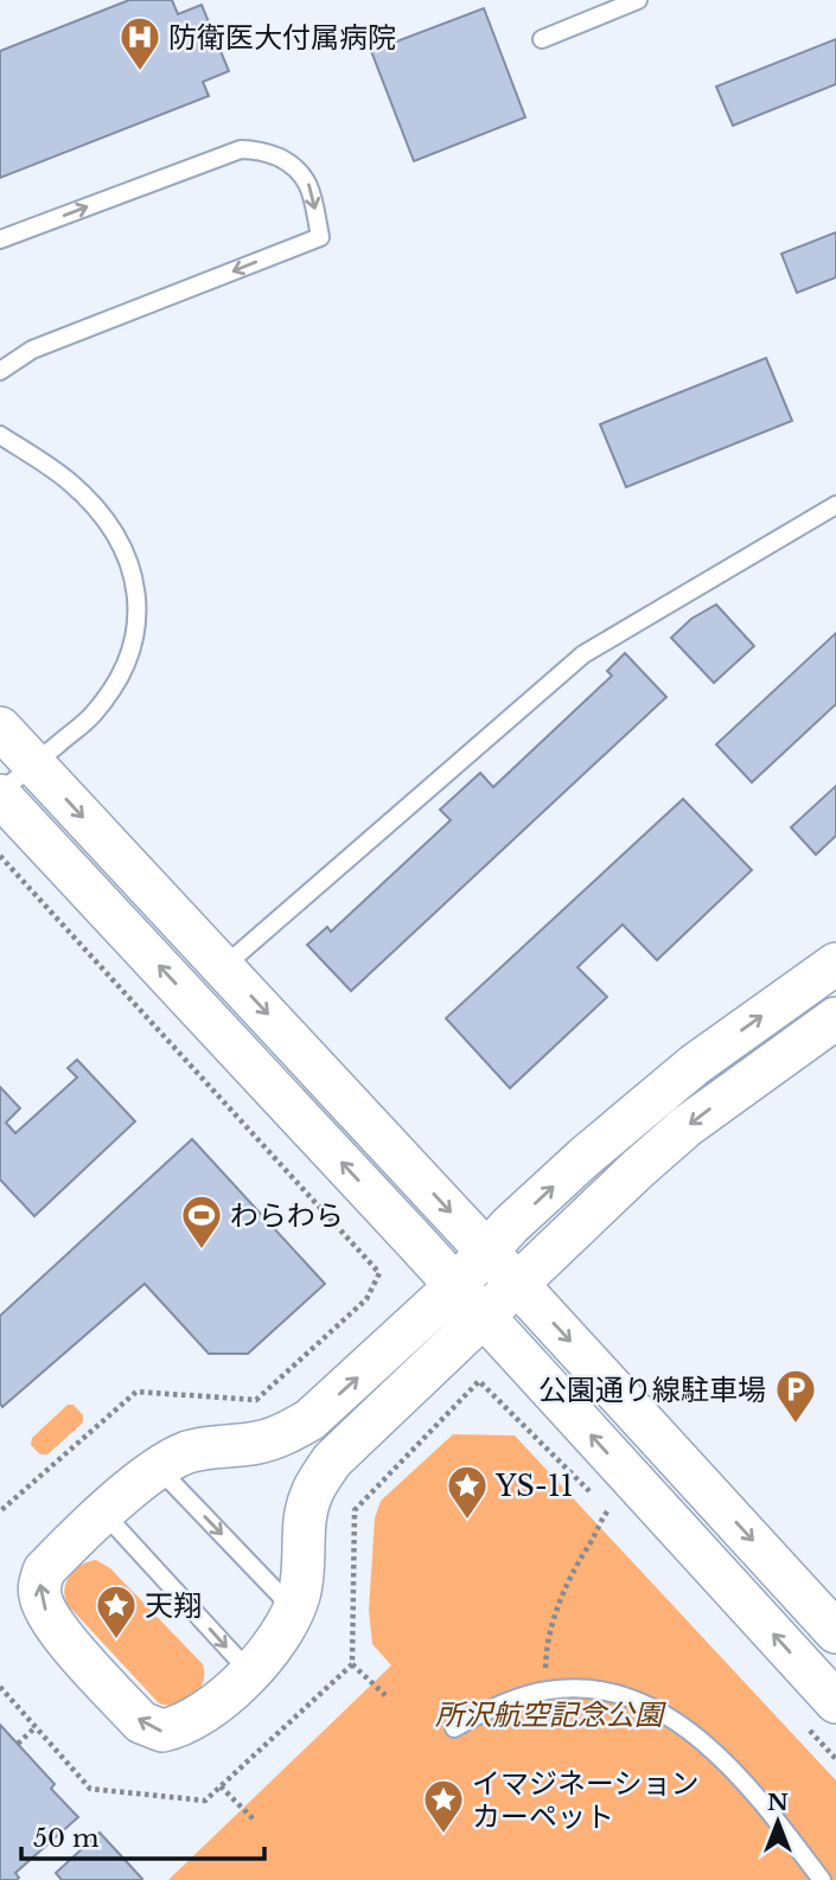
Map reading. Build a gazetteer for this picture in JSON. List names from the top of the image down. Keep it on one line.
{"parks":["所沢航空記念公園"],"places":{"hospital":["防衛医大付属病院"],"sports":["わらわら"],"parking":["公園通り線駐車場"],"place":["YS-11","天翔","イマジネーション カーペット"]},"scale_bar":"50 m","north":"top"}
